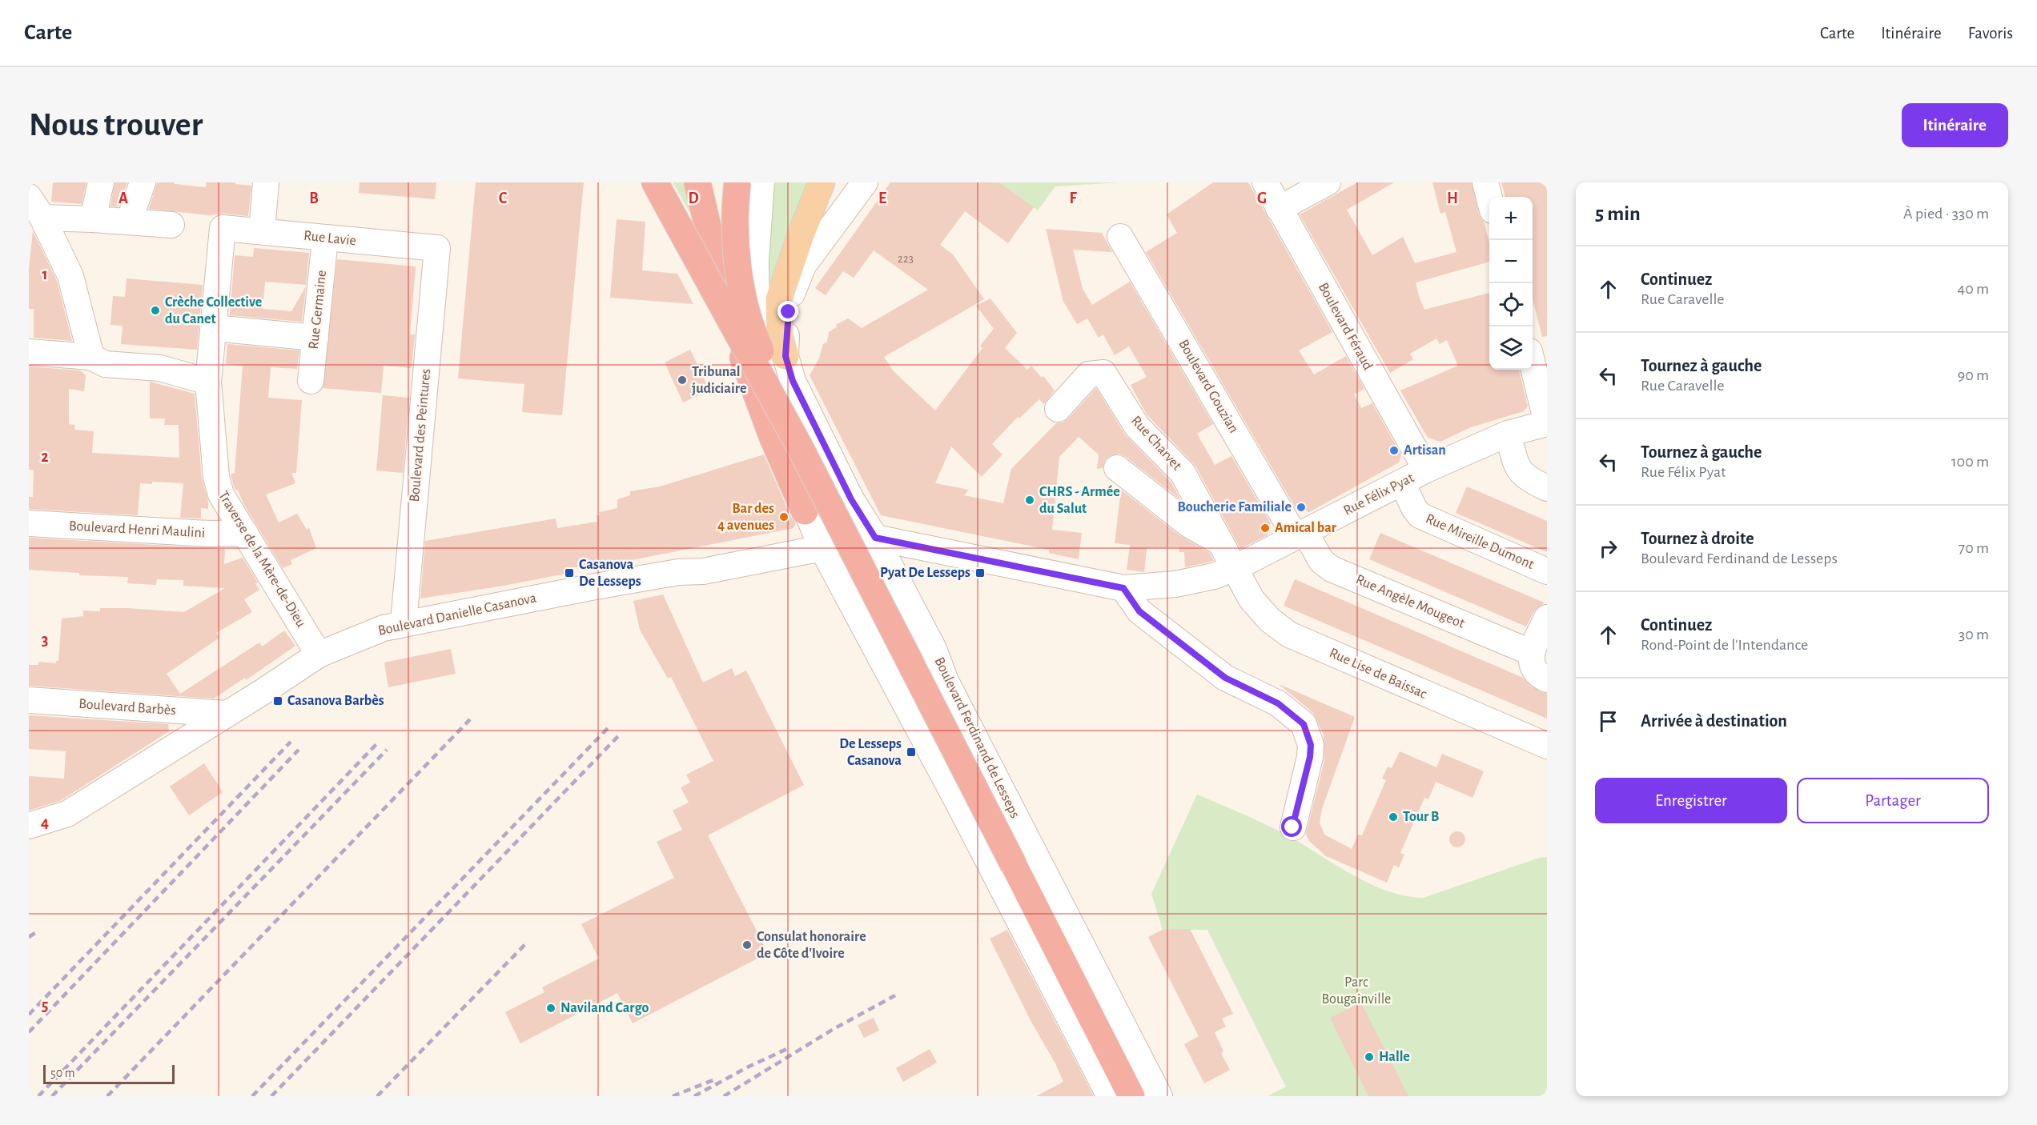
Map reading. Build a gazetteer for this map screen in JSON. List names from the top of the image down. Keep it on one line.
{"streets":{"street":["Rue Lavie","Rue Germaine","Boulevard Féraud","Boulevard Gouzian","Boulevard des Peintures","Rue Charvet","Rue Félix Pyat","Boulevard Henri Maulini","Rue Mireille Dumont","Traverse de la Mère-de-Dieu","Rue Angèle Mougeot","Boulevard Danielle Casanova","Rue Lise de Baissac","Boulevard Barbès","Boulevard Ferdinand de Lesseps"]},"crossings":[["Rue Lavie","Rue Germaine"],["Rue Lavie","Boulevard des Peintures"],["Rue Lavie","Traverse de la Mère-de-Dieu"],["Boulevard Féraud","Rue Félix Pyat"],["Boulevard Gouzian","Rue Félix Pyat"],["Boulevard Gouzian","Rue Angèle Mougeot"],["Boulevard des Peintures","Boulevard Danielle Casanova"],["Rue Charvet","Rue Félix Pyat"],["Rue Charvet","Rue Lise de Baissac"],["Rue Félix Pyat","Rue Mireille Dumont"],["Rue Félix Pyat","Rue Angèle Mougeot"],["Rue Félix Pyat","Boulevard Danielle Casanova"],["Rue Félix Pyat","Rue Lise de Baissac"],["Rue Félix Pyat","Boulevard Ferdinand de Lesseps"],["Boulevard Henri Maulini","Traverse de la Mère-de-Dieu"],["Traverse de la Mère-de-Dieu","Boulevard Danielle Casanova"],["Boulevard Danielle Casanova","Boulevard Barbès"],["Boulevard Danielle Casanova","Boulevard Ferdinand de Lesseps"]],"parks":["Parc Bougainville"],"places":{"other":["Crèche Collective du Canet","Tribunal judiciaire","Artisan","CHRS - Armée du Salut","Boucherie Familiale","Bar des 4 avenues","Amical bar","Tour B","Consulat honoraire de Côte d'Ivoire","Naviland Cargo","Halle"],"transit":["Casanova De Lesseps","Pyat De Lesseps","Casanova Barbès","De Lesseps Casanova"]},"house_numbers":["223"],"scale_bar":"50 m","page":{"header":"Carte","nav":["Carte","Itinéraire","Favoris"],"buttons":["Itinéraire",["Enregistrer","Partager"]],"title":"Nous trouver","heading":["5 min","À pied · 330 m"],"map_buttons":["+","−"],"list":[["Continuez","Rue Caravelle","40 m"],["Tournez à gauche","Rue Caravelle","90 m"],["Tournez à gauche","Rue Félix Pyat","100 m"],["Tournez à droite","Boulevard Ferdinand de Lesseps","70 m"],["Continuez","Rond-Point de l'Intendance","30 m"],"Arrivée à destination"],"scale":"50 m"},"grid":{"columns":["A","B","C","D","E","F","G","H"],"rows":["1","2","3","4","5"]}}
